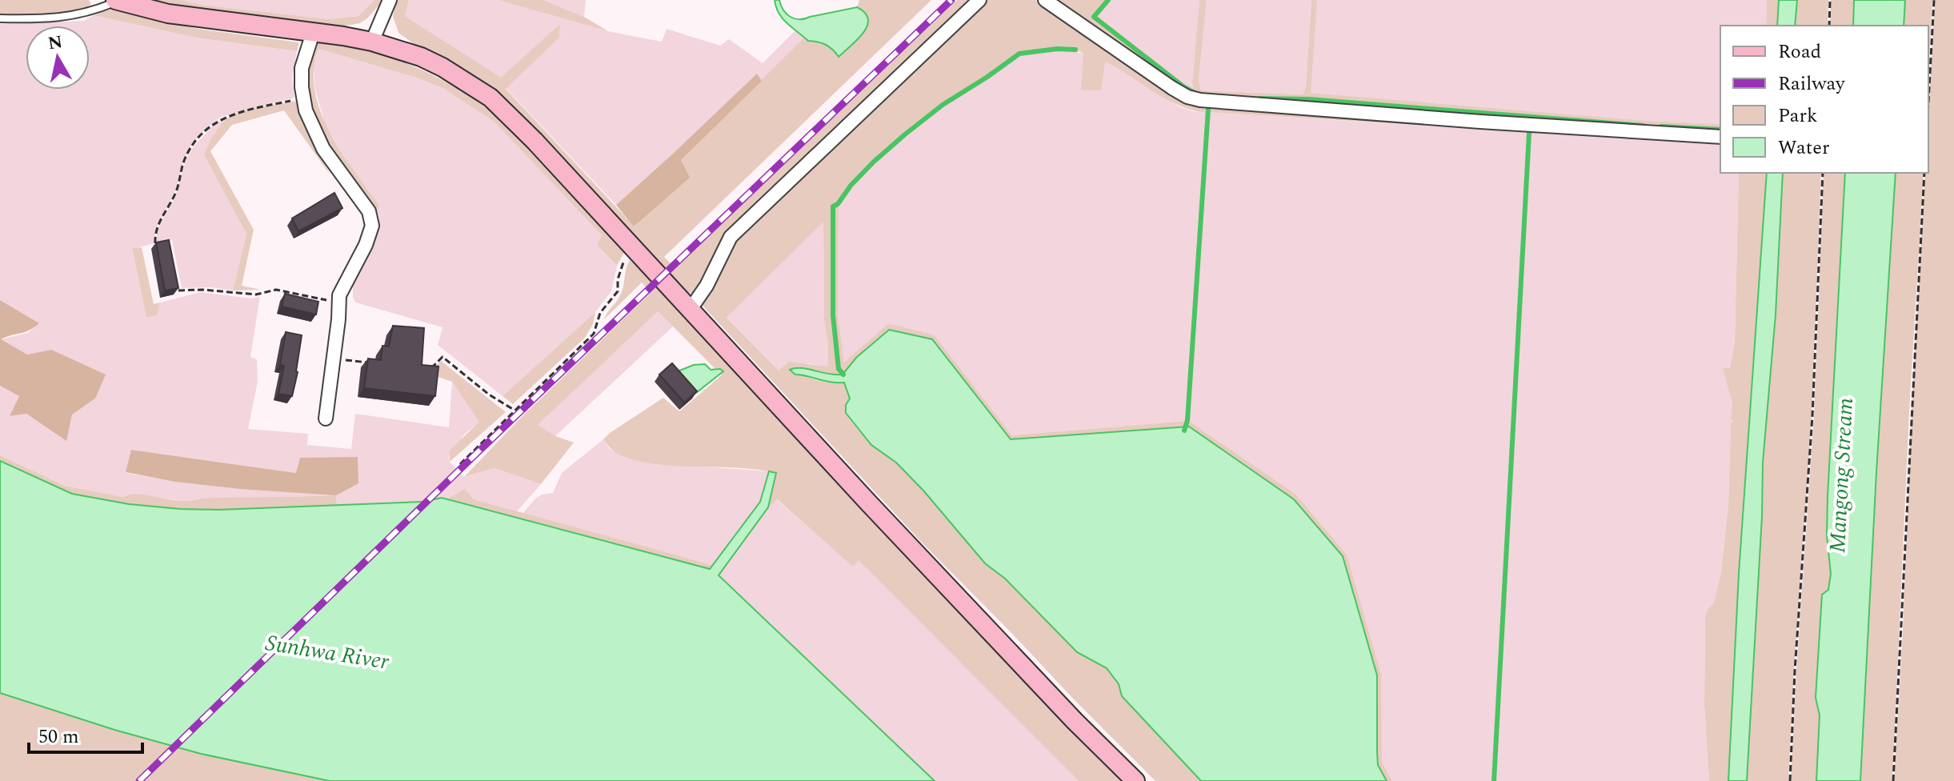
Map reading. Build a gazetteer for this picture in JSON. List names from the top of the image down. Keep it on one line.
{"water":["Mangong Stream","Sunhwa River"],"legend":["Road","Railway","Park","Water"],"scale_bar":"50 m","north":"top"}
